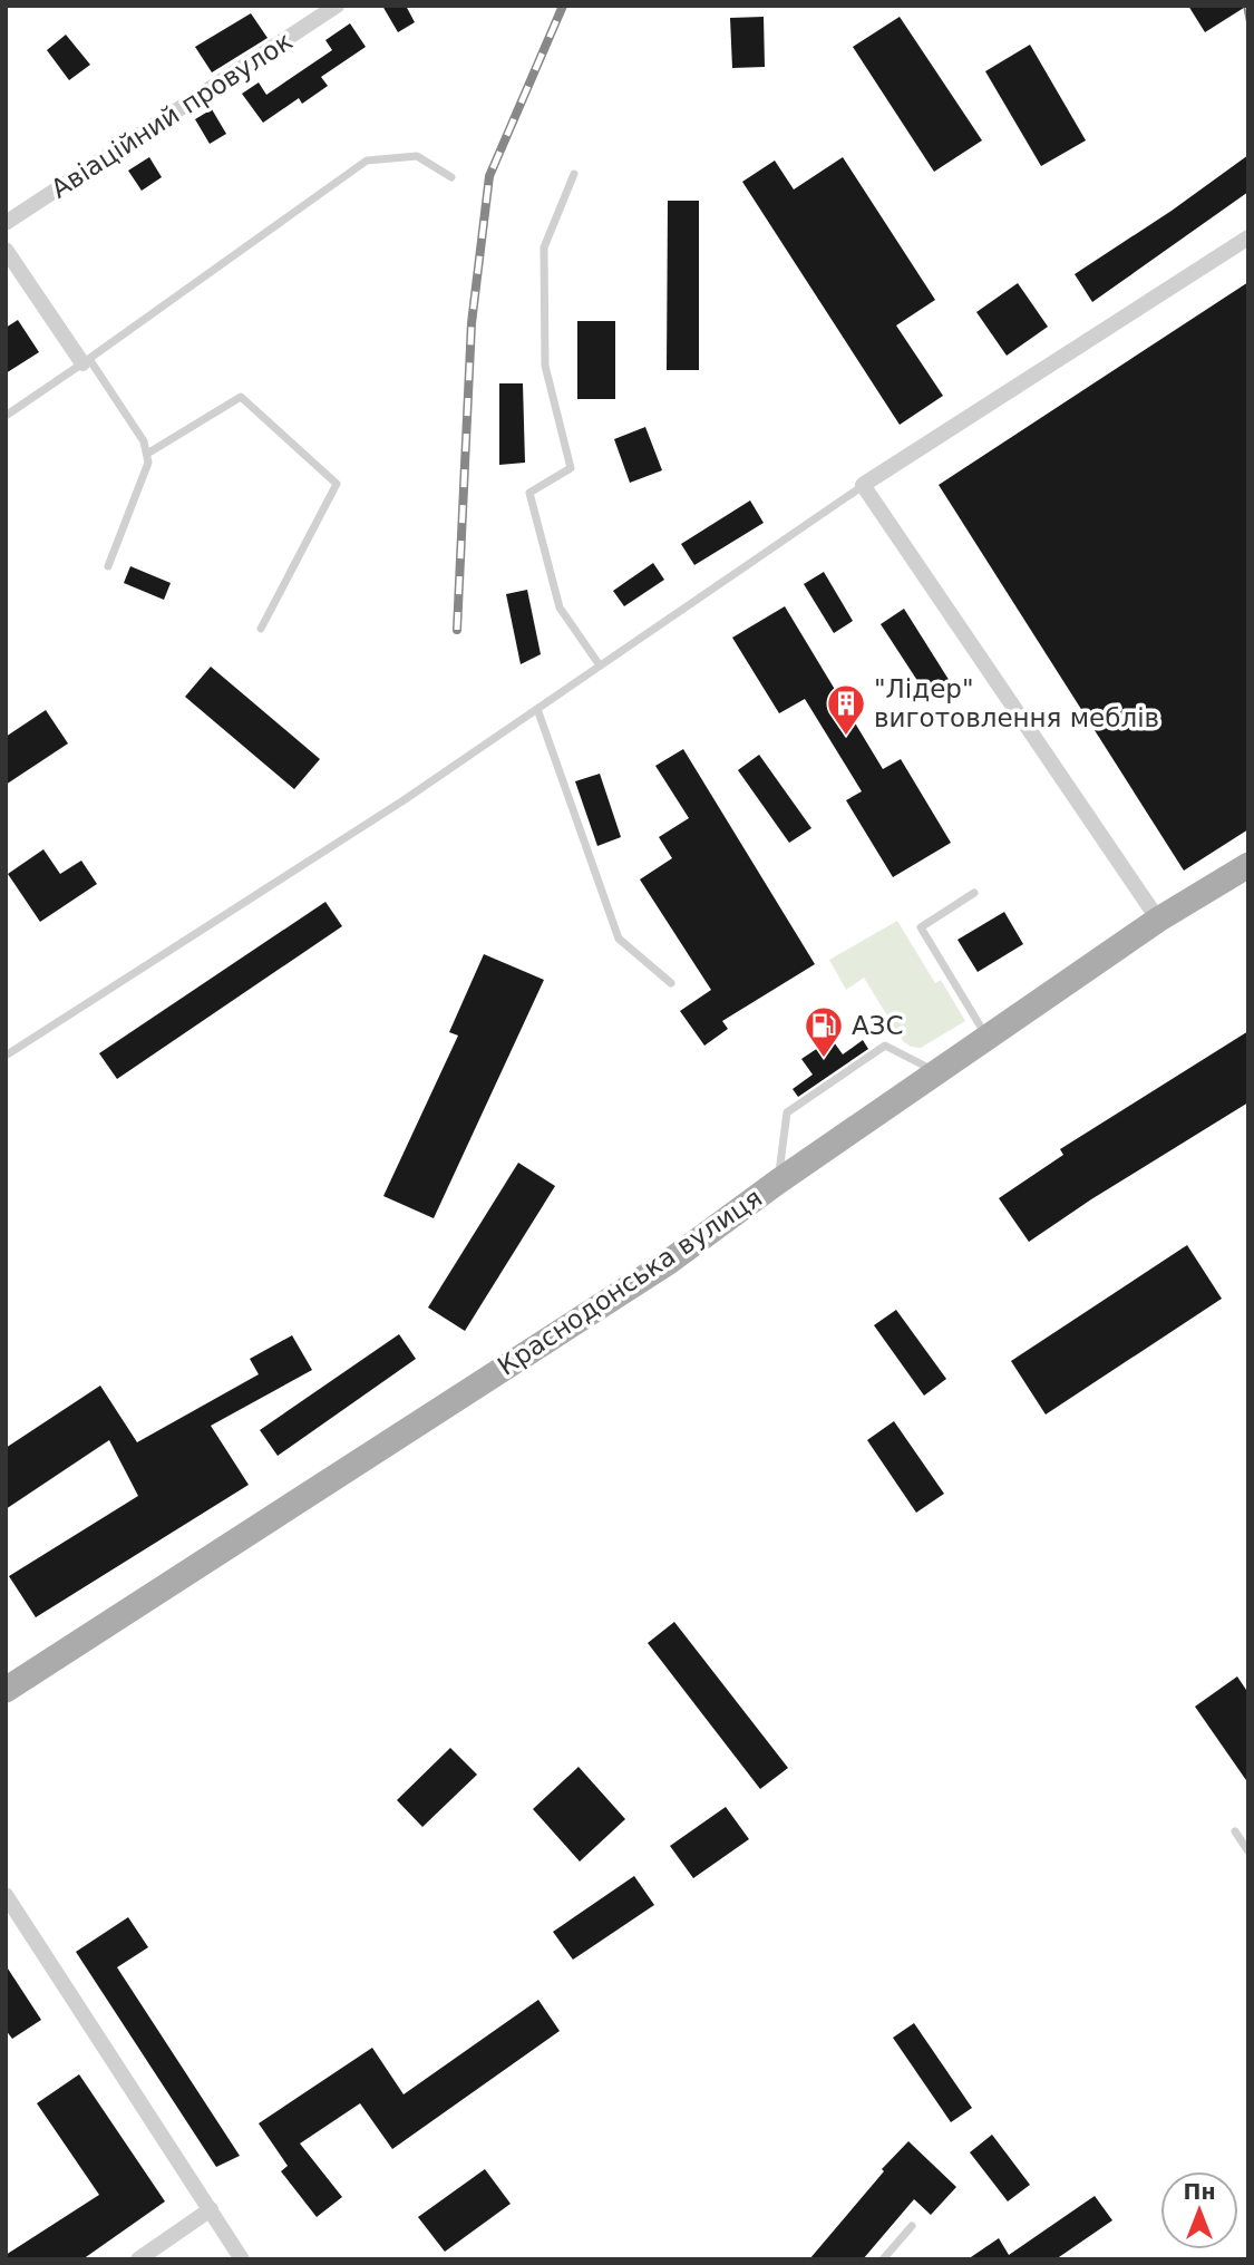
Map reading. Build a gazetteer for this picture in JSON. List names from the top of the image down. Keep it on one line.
{"streets":{"main road":["Краснодонська вулиця"],"street":["Авіаційний провулок"]},"places":{"building":["\"Лідер\" виготовлення меблів"],"fuel station":["АЗС"]},"north":"top"}
